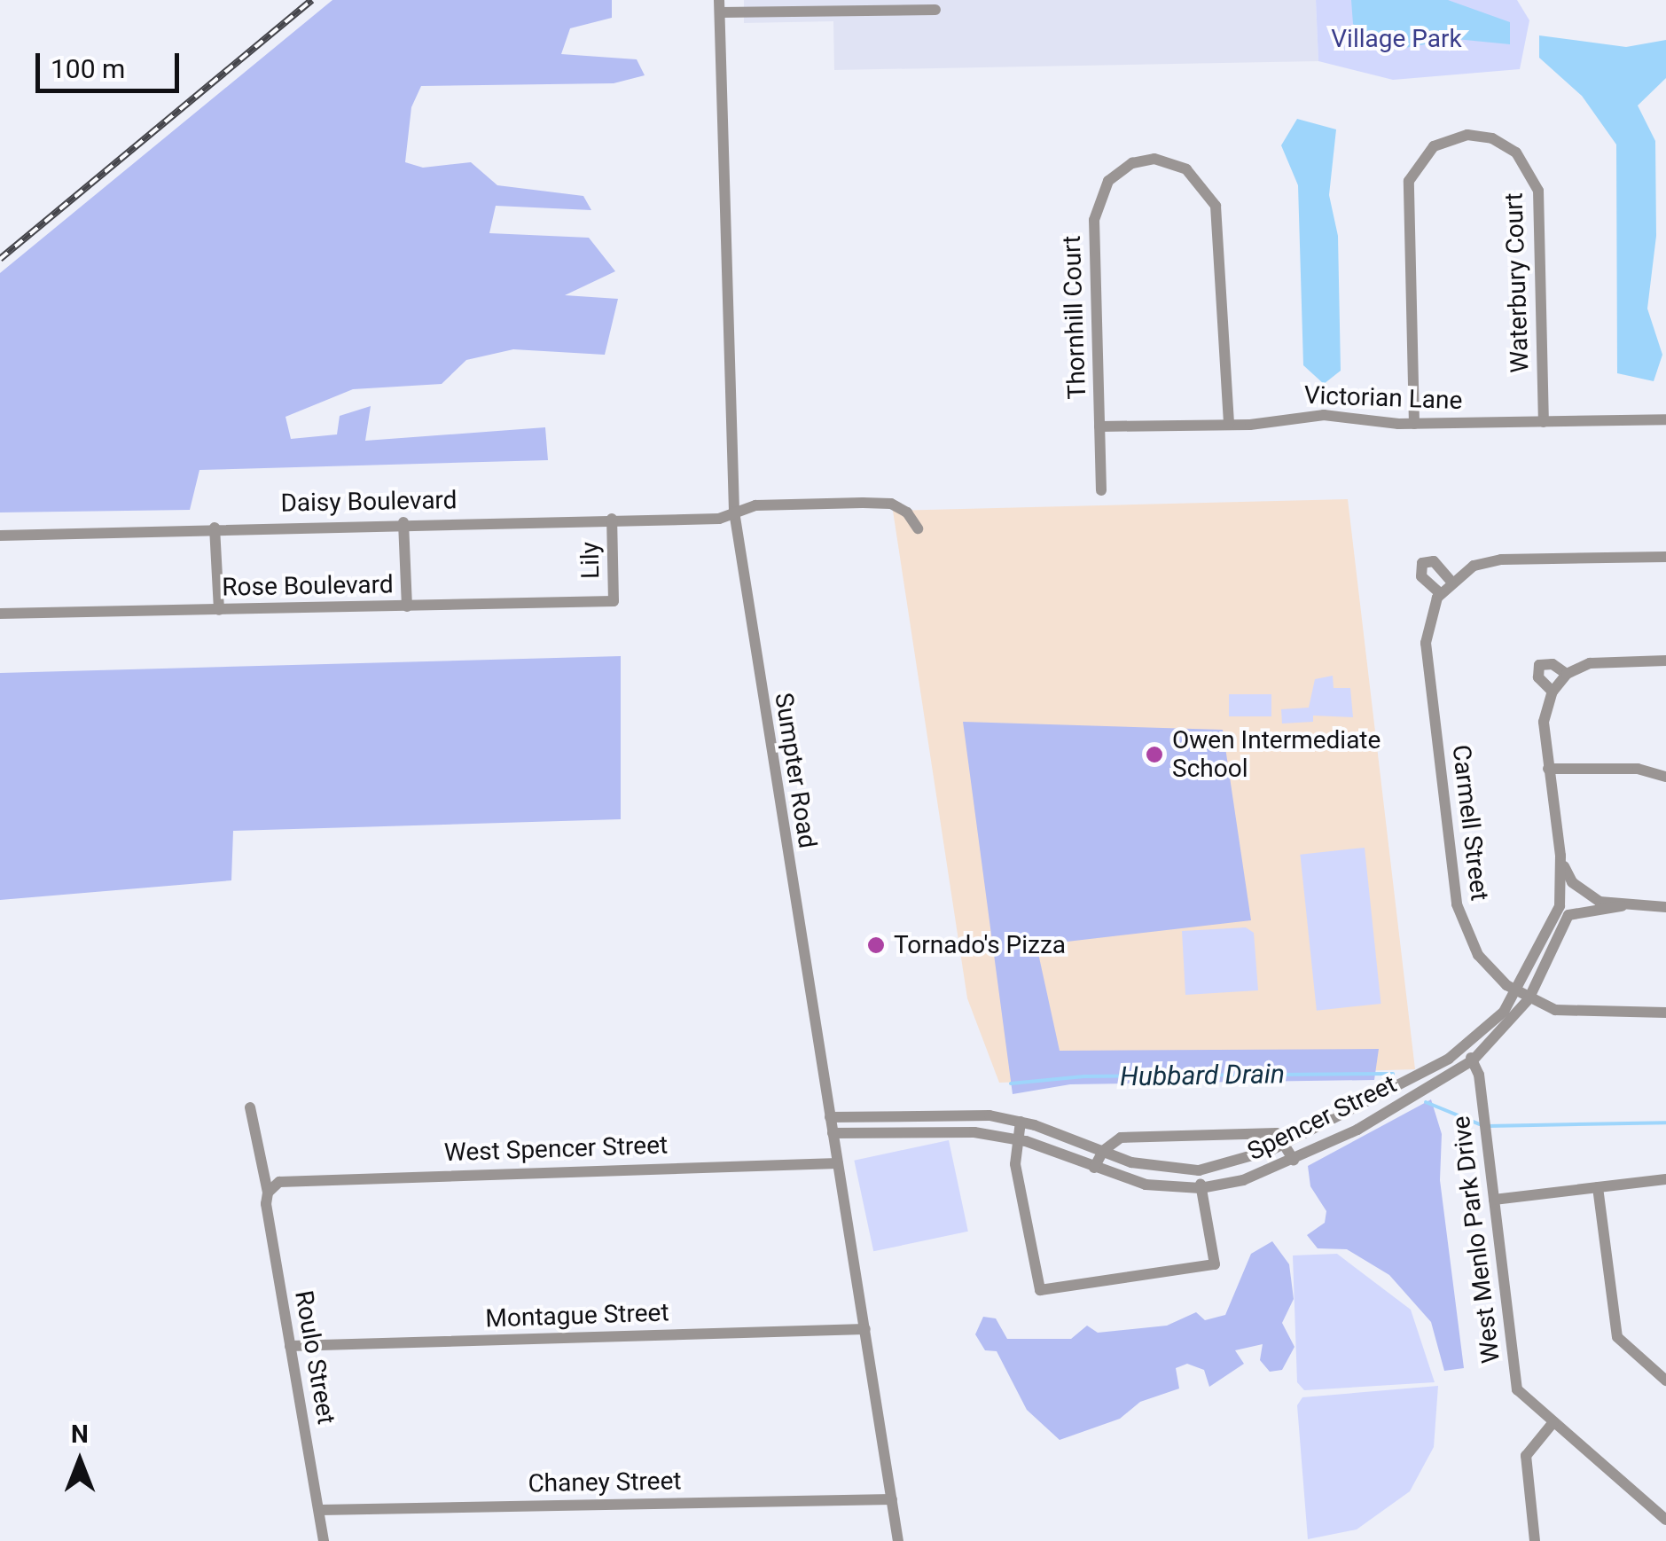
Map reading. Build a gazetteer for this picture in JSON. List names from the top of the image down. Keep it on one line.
{"streets":{"street":["Waterbury Court","Thornhill Court","Victorian Lane","Daisy Boulevard","Lily","Rose Boulevard","Sumpter Road","Carmell Street","Spencer Street","West Spencer Street","West Menlo Park Drive","Montague Street","Roulo Street","Chaney Street"]},"crossings":[["Waterbury Court","Victorian Lane"],["Thornhill Court","Victorian Lane"],["Daisy Boulevard","Lily"],["Daisy Boulevard","Sumpter Road"],["Lily","Rose Boulevard"],["Sumpter Road","Spencer Street"],["Sumpter Road","West Spencer Street"],["Sumpter Road","Montague Street"],["Sumpter Road","Chaney Street"],["Carmell Street","Spencer Street"],["Spencer Street","West Menlo Park Drive"],["West Spencer Street","Roulo Street"],["Montague Street","Roulo Street"],["Roulo Street","Chaney Street"]],"water":["Hubbard Drain"],"parks":["Village Park"],"places":["Owen Intermediate School","Tornado's Pizza"],"scale_bar":"100 m","north":"top"}
